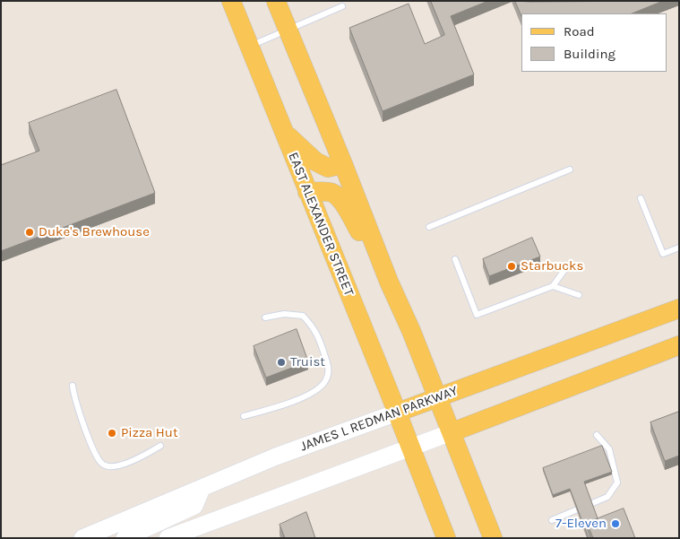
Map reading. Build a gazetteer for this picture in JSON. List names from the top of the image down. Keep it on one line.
{"streets":{"main road":["EAST ALEXANDER STREET","JAMES L REDMAN PARKWAY"]},"crossings":[["EAST ALEXANDER STREET","JAMES L REDMAN PARKWAY"]],"places":["Duke's Brewhouse","Starbucks","Truist","Pizza Hut","7-Eleven"],"legend":["Road","Building"]}
